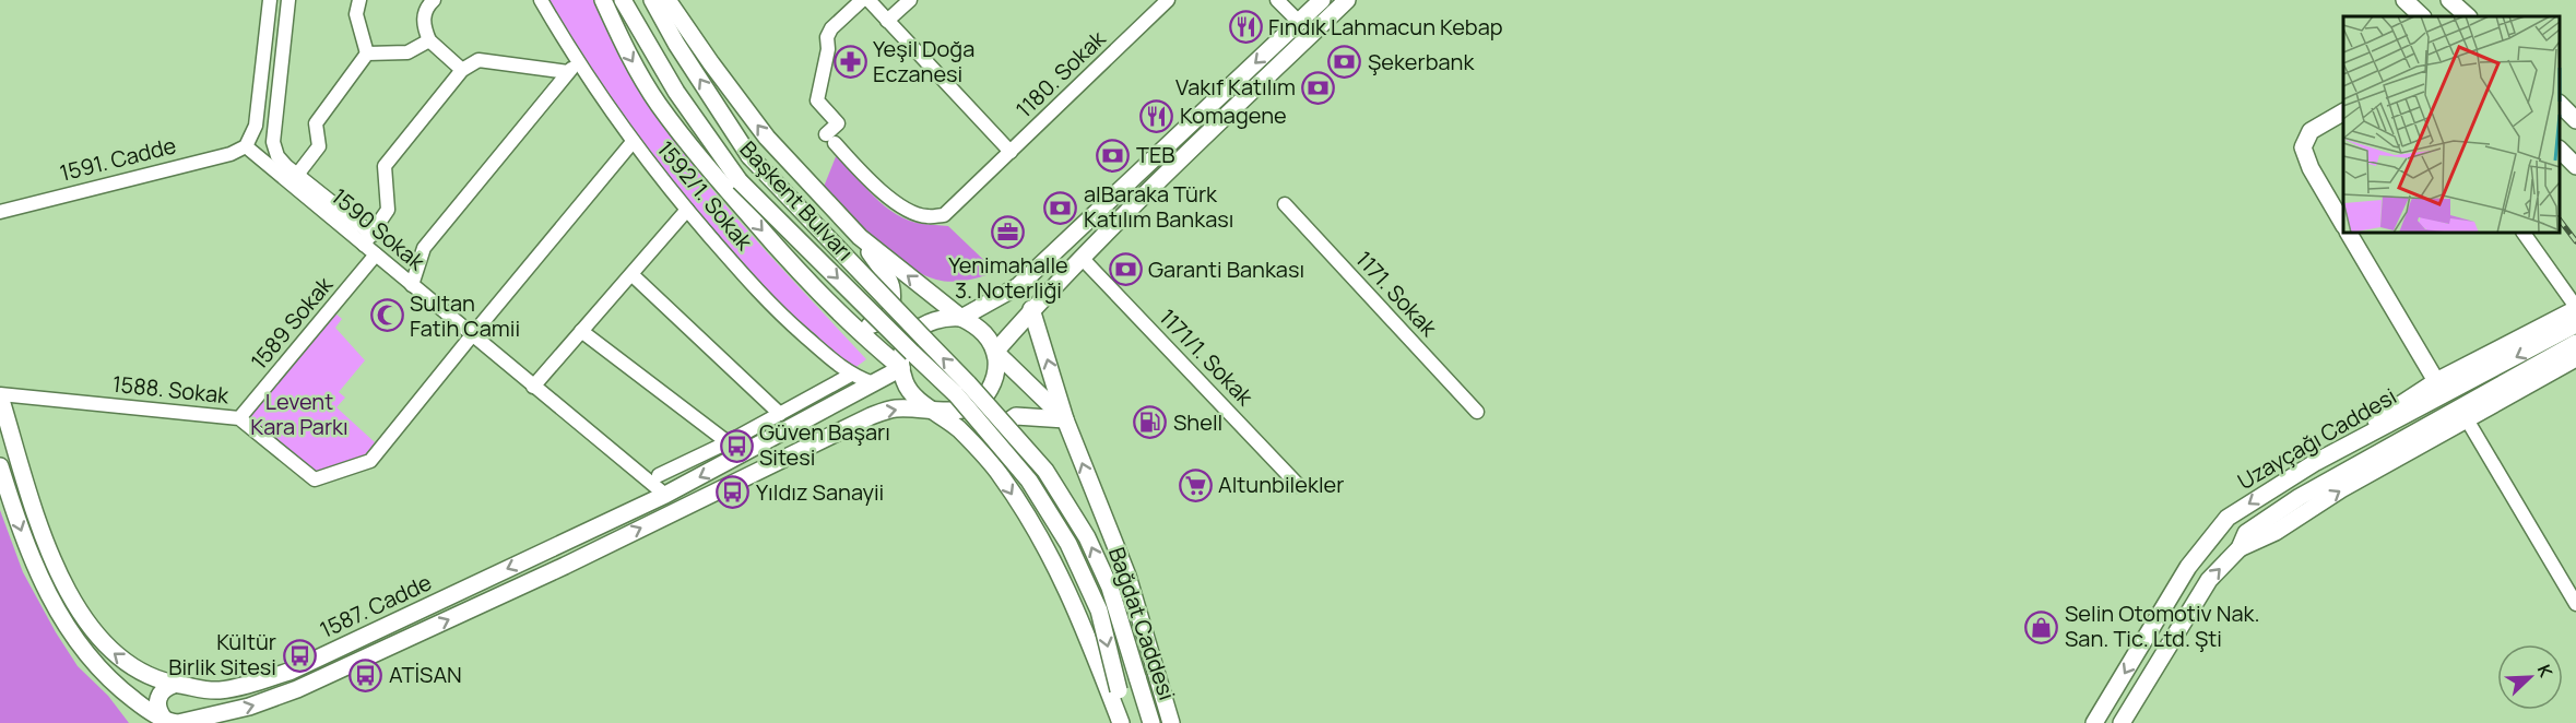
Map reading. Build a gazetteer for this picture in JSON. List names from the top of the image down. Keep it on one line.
{"streets":{"main road":["Başkent Bulvarı","Uzayçağı Caddesi","1587. Cadde","Bağdat Caddesi"],"street":["1180. Sokak","1591. Cadde","1592/1. Sokak","1590 Sokak","1171. Sokak","1589 Sokak","1171/1. Sokak","1588. Sokak"]},"crossings":[["1591. Cadde","1590 Sokak"],["1592/1. Sokak","1588. Sokak"],["1592/1. Sokak","1587. Cadde"],["Başkent Bulvarı","Bağdat Caddesi"],["1590 Sokak","1589 Sokak"],["1590 Sokak","1588. Sokak"],["1590 Sokak","1587. Cadde"],["1589 Sokak","1588. Sokak"],["1588. Sokak","1587. Cadde"]],"parks":["Levent Kara Parkı"],"places":{"restaurant":["Fındık Lahmacun Kebap","Komagene"],"pharmacy":["Yeşil Doğa Eczanesi"],"bank":["Şekerbank","Vakıf Katılım","TEB","alBaraka Türk Katılım Bankası","Garanti Bankası"],"office":["Yenimahalle 3. Noterliği"],"mosque":["Sultan Fatih Camii"],"fuel station":["Shell"],"bus stop":["Güven Başarı Sitesi","Yıldız Sanayii","Kültür Birlik Sitesi","ATİSAN"],"supermarket":["Altunbilekler"],"shop":["Selin Otomotiv Nak. San. Tic. Ltd. Şti"]},"north":"top right"}
